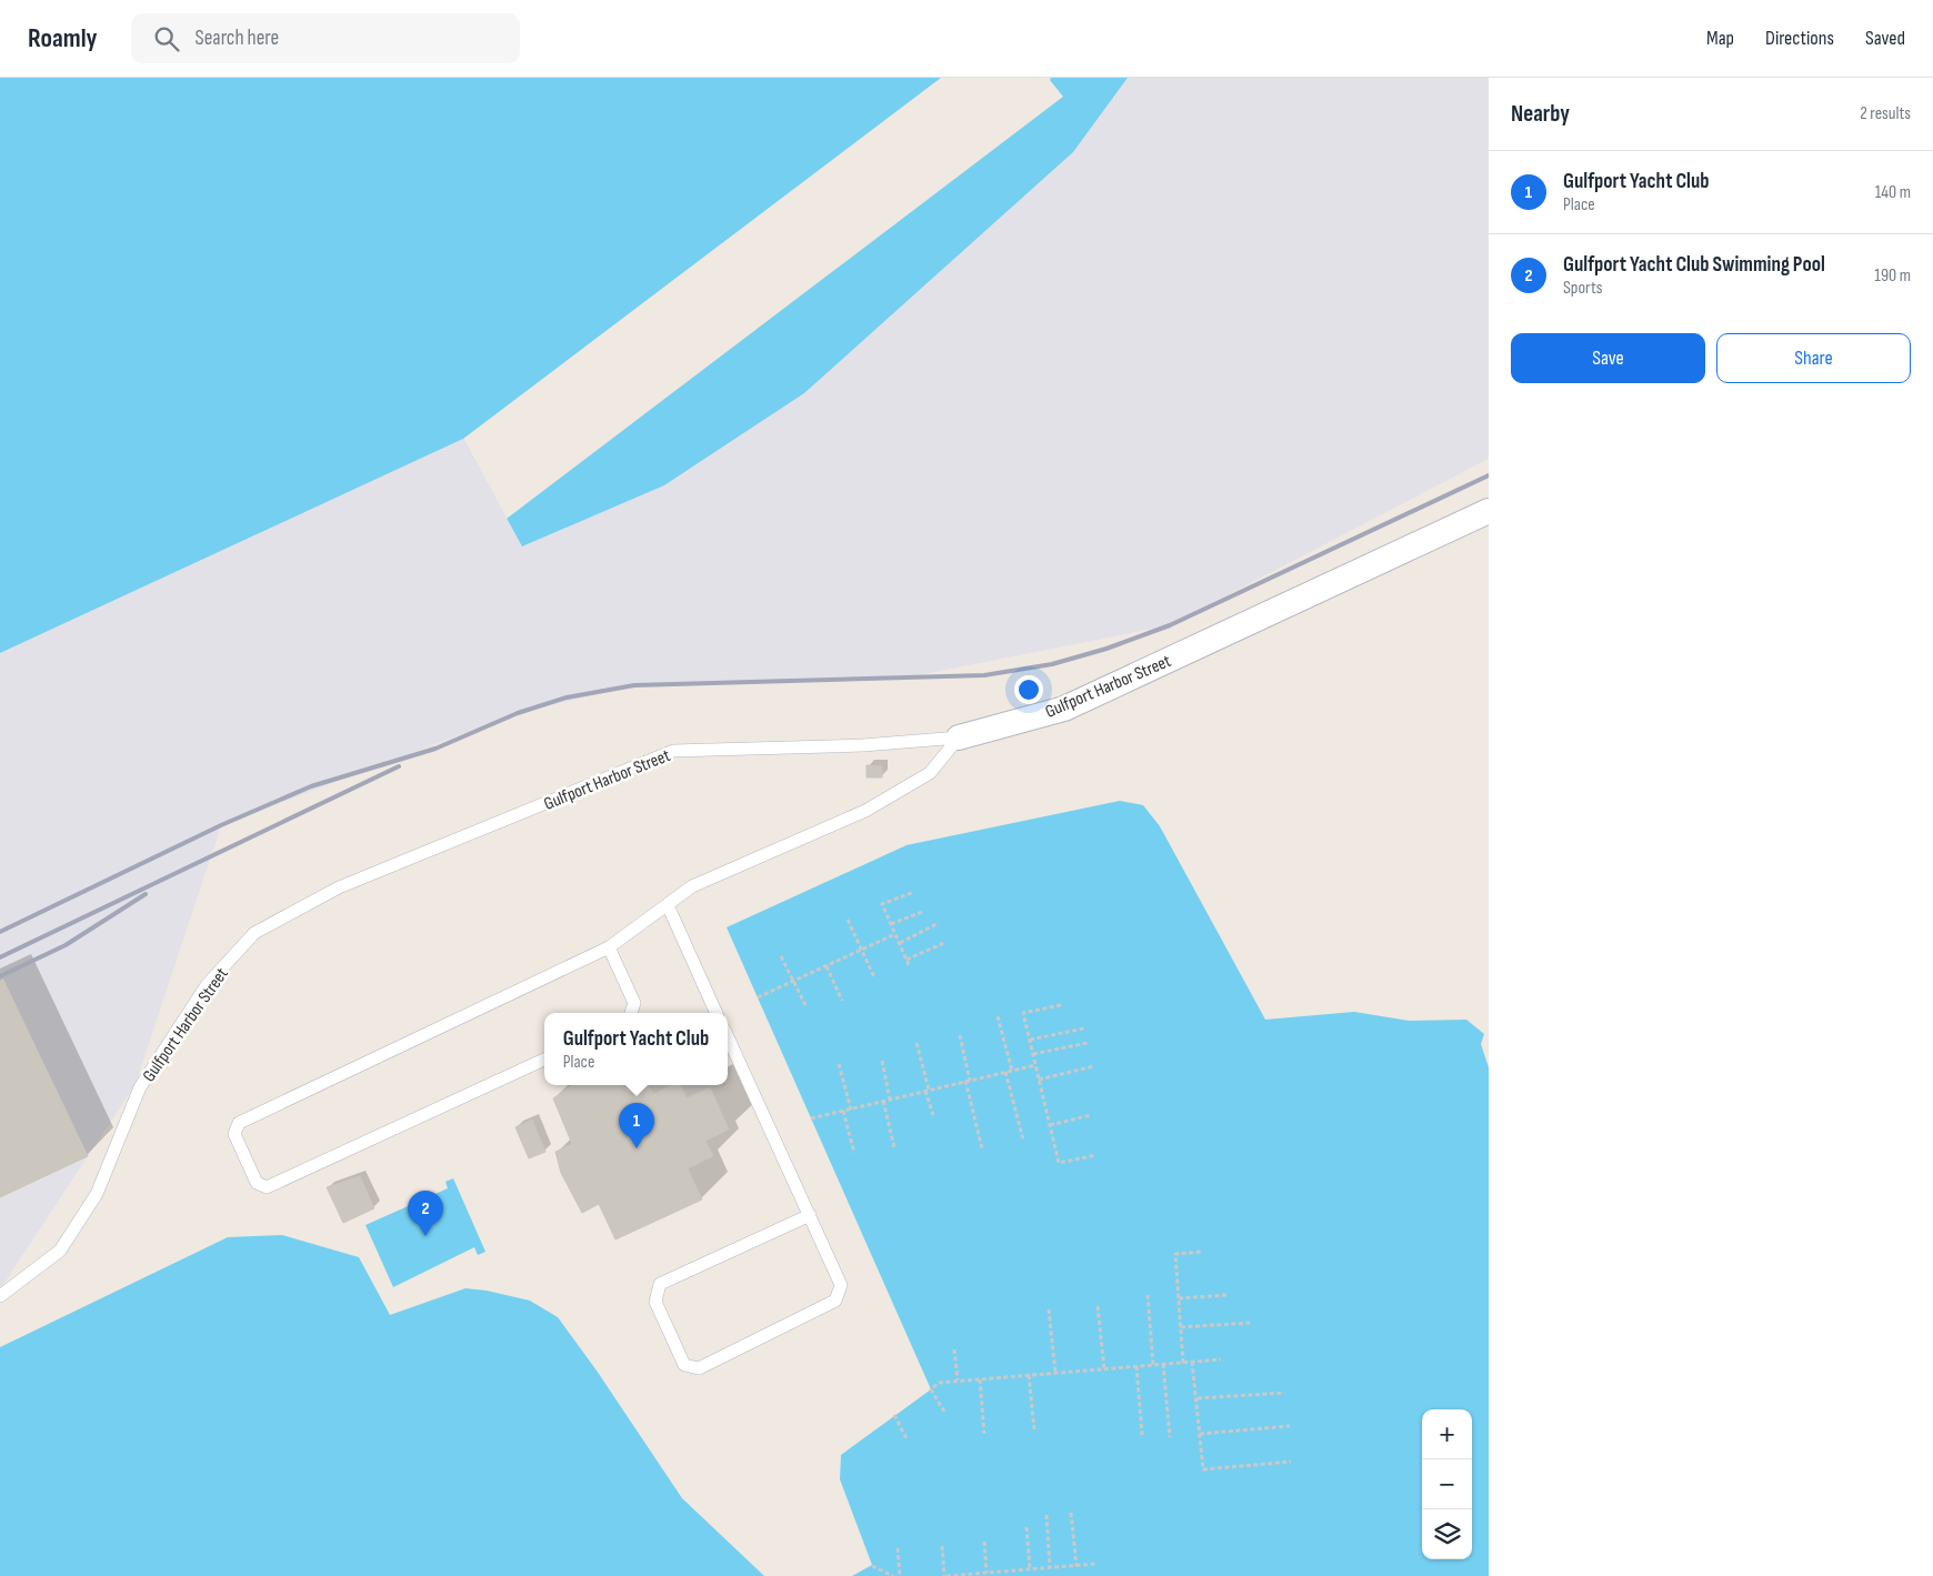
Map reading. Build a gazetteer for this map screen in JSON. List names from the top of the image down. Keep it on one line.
{"streets":{"street":["Gulfport Harbor Street"]},"page":{"header":"Roamly","search":"Search here","nav":["Map","Directions","Saved"],"heading":["Nearby","2 results"],"list":[{"mark":"1","name":"Gulfport Yacht Club","note":"Place","value":"140 m"},{"mark":"2","name":"Gulfport Yacht Club Swimming Pool","note":"Sports","value":"190 m"}],"buttons":["Save","Share"],"popup":["Gulfport Yacht Club","Place"],"pins":["1","2"],"map_buttons":["+","−"]}}
